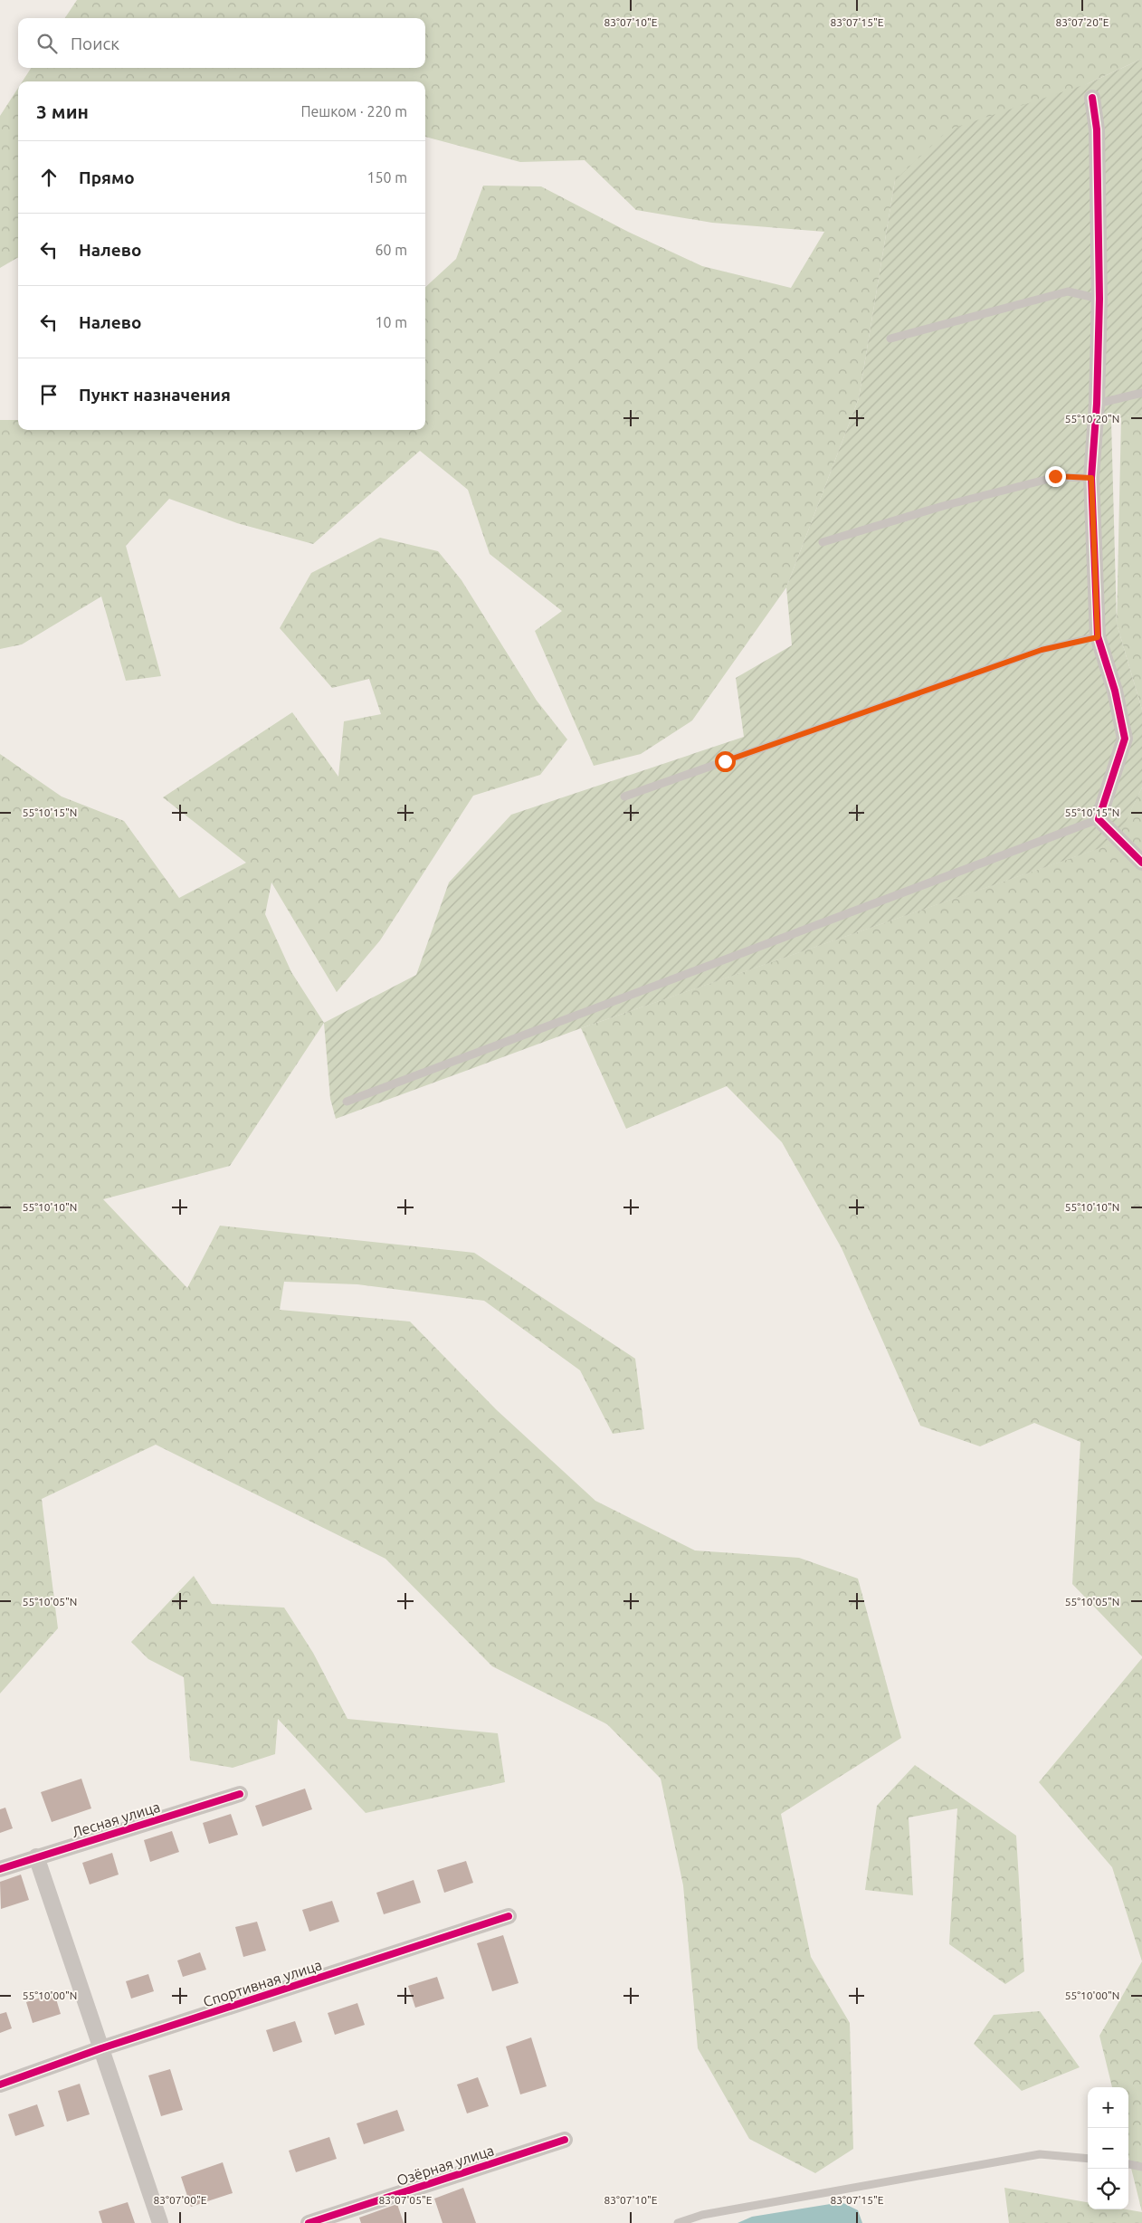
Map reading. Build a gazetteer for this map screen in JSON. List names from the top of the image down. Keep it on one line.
{"streets":{"street":["Лесная улица","Спортивная улица","Озёрная улица"]},"page":{"search":"Поиск","heading":["3 мин","Пешком · 220 m"],"list":[["Прямо","150 m"],["Налево","60 m"],["Налево","10 m"],"Пункт назначения"],"map_buttons":["+","−"]},"coordinates":["83°07'10\"E","83°07'15\"E","83°07'20\"E","55°10'20\"N","55°10'15\"N","55°10'10\"N","55°10'05\"N","55°10'00\"N","83°07'00\"E","83°07'05\"E"]}
